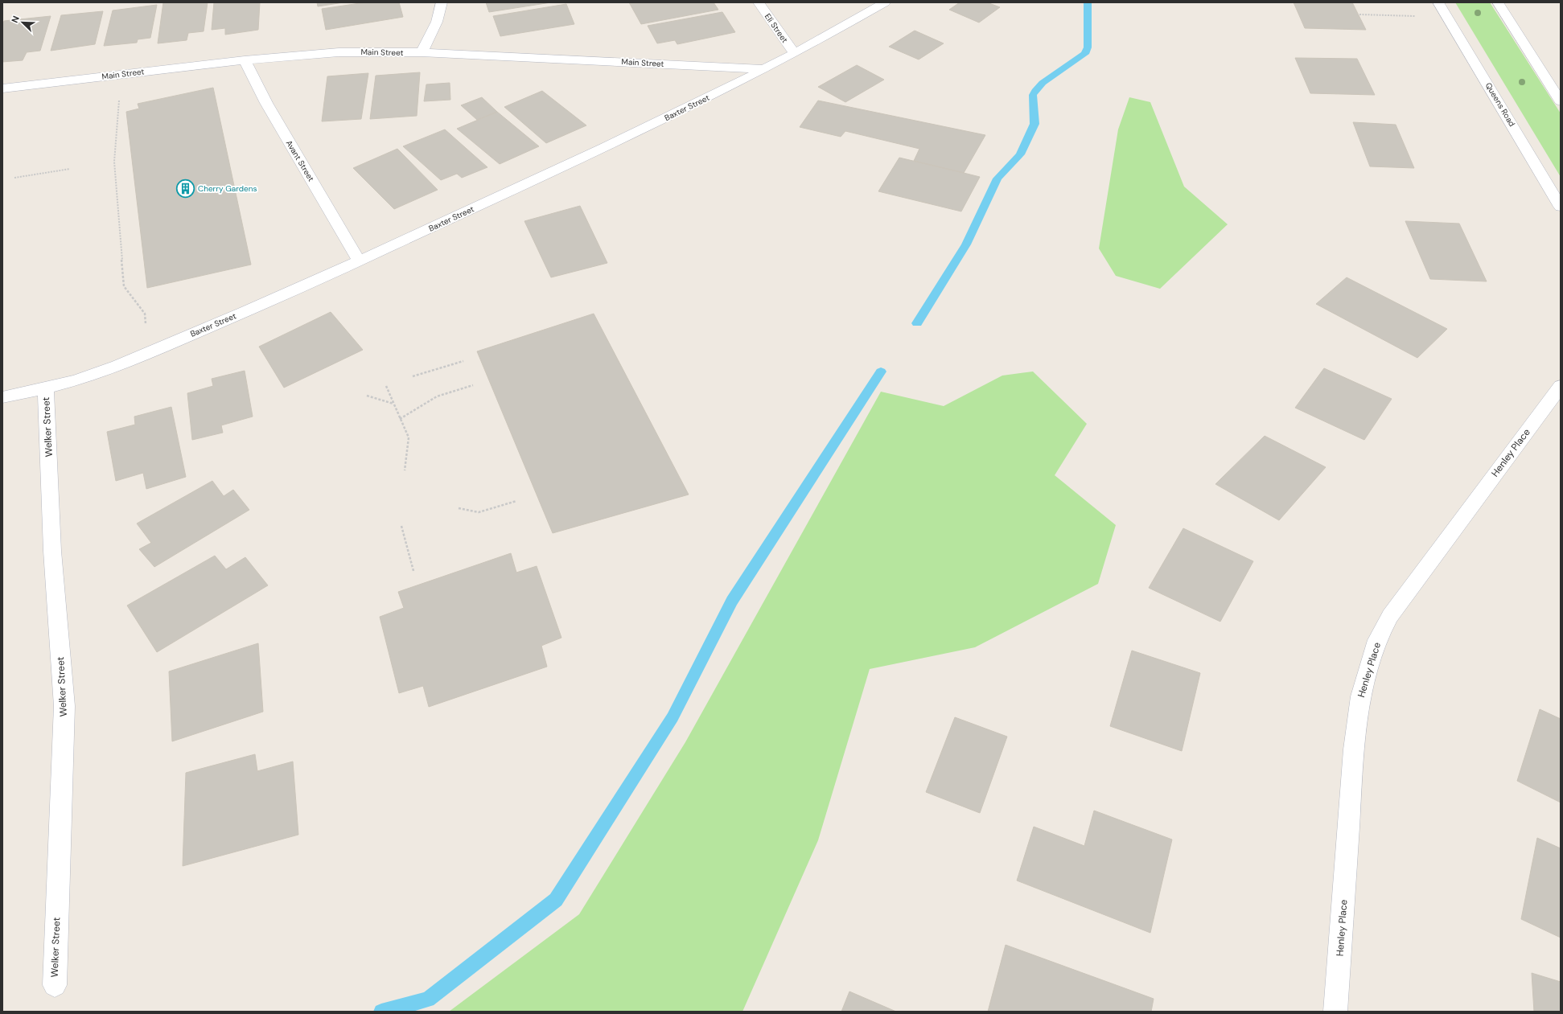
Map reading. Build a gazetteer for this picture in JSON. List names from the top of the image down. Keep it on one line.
{"streets":{"street":["Eli Street","Main Street","Queens Road","Baxter Street","Avant Street","Welker Street","Henley Place"]},"crossings":[["Eli Street","Baxter Street"],["Main Street","Baxter Street"],["Main Street","Avant Street"],["Baxter Street","Avant Street"],["Baxter Street","Welker Street"]],"places":{"building":["Cherry Gardens"]},"north":"top left"}
